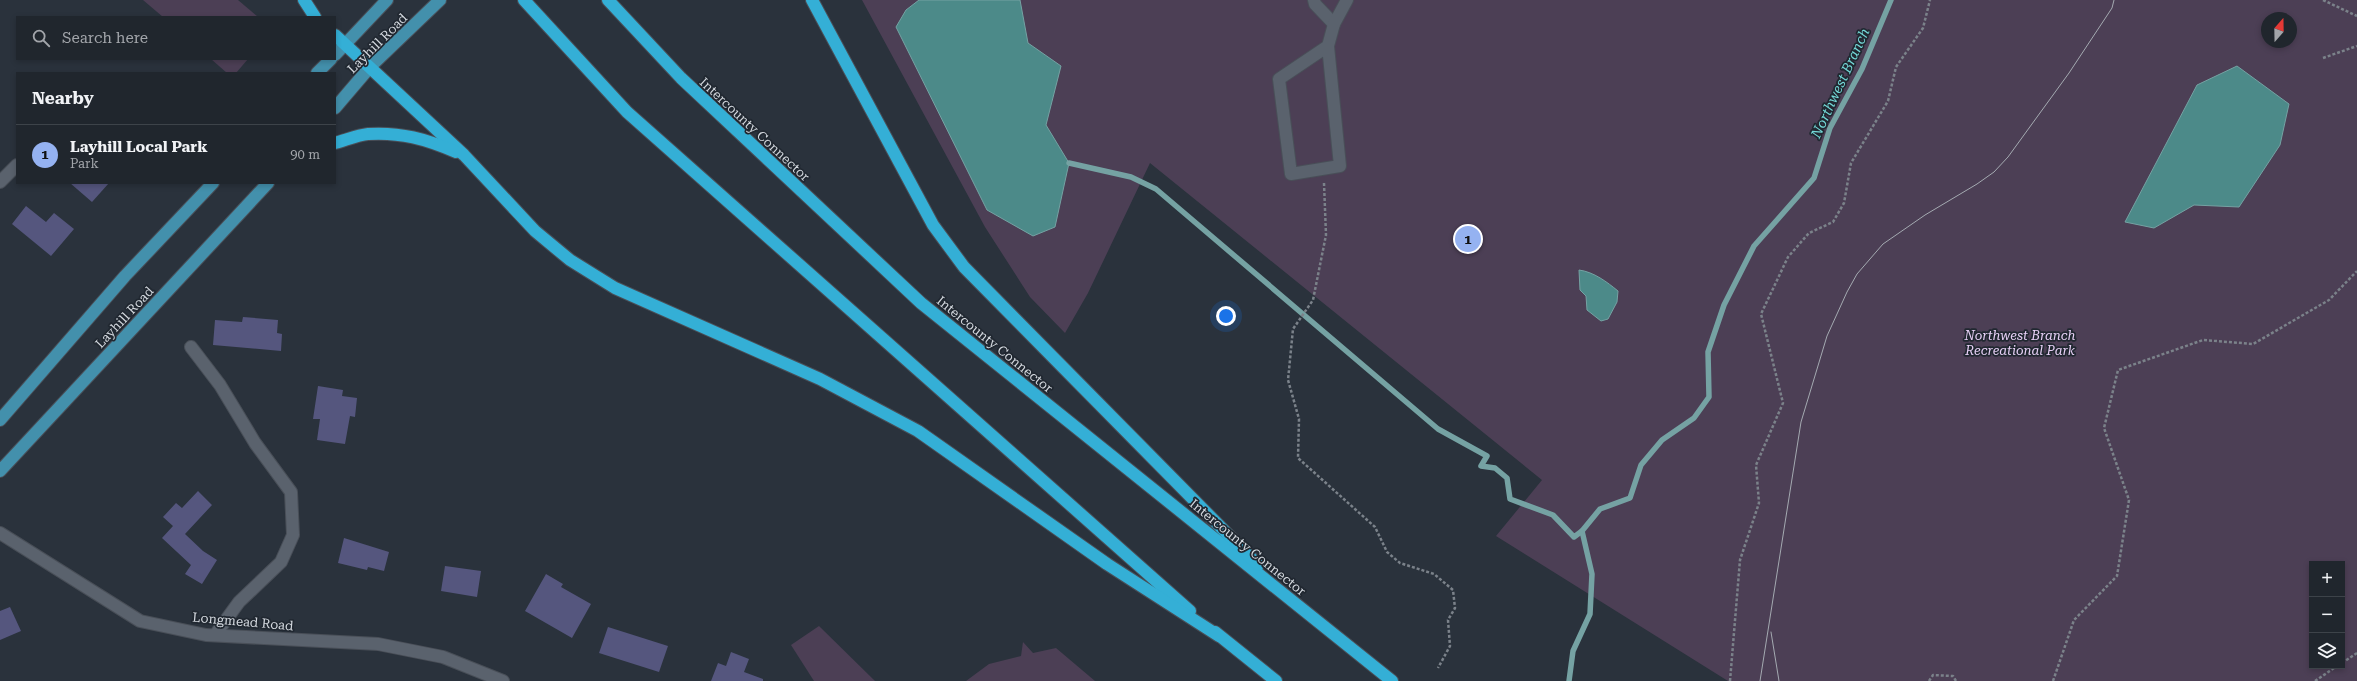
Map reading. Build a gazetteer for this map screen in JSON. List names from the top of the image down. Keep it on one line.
{"streets":{"highway":["Intercounty Connector"],"main road":["Layhill Road"],"street":["Longmead Road"]},"water":["Northwest Branch"],"parks":["Northwest Branch Recreational Park"],"north":"top","page":{"search":"Search here","heading":"Nearby","list":[{"mark":"1","name":"Layhill Local Park","note":"Park","value":"90 m"}],"pins":"1","map_buttons":["+","−"]}}
